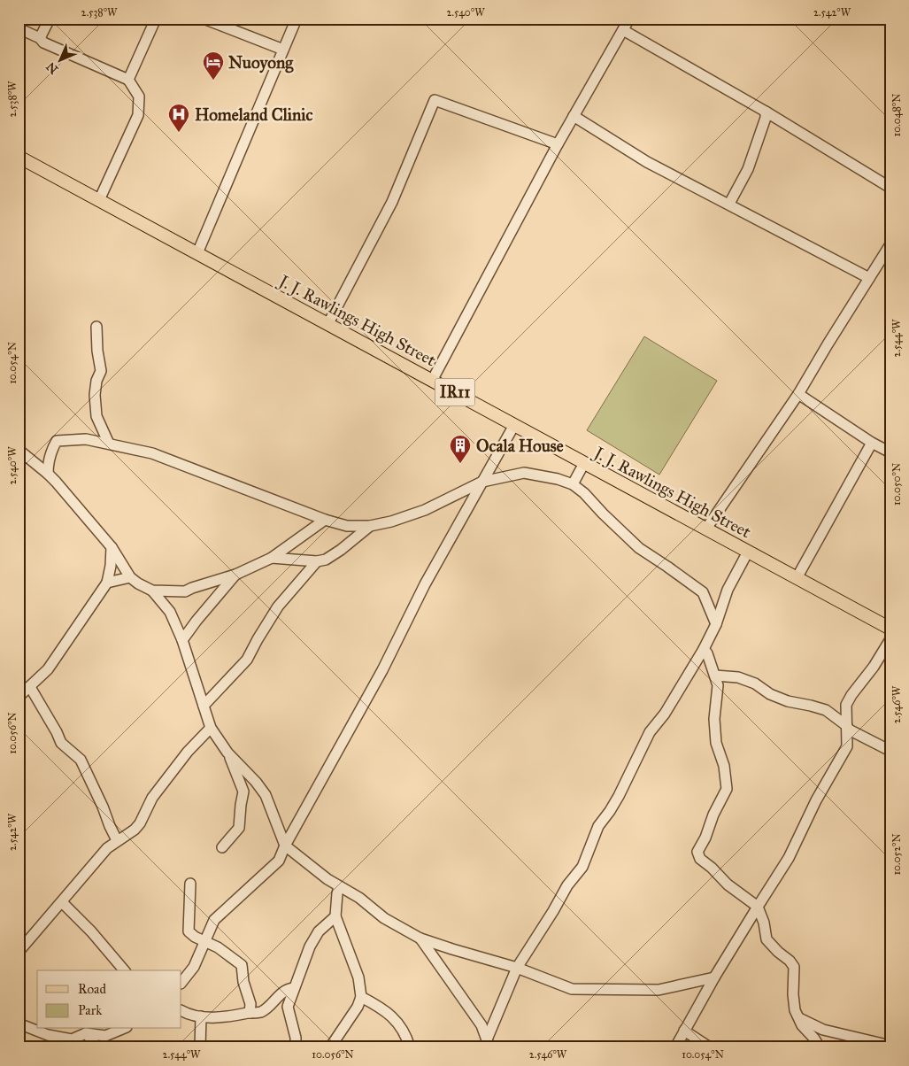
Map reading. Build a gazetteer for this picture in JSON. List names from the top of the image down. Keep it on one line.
{"streets":{"main road":["J. J. Rawlings High Street","IR11"]},"places":{"hotel":["Nuoyong"],"hospital":["Homeland Clinic"],"building":["Ocala House"]},"legend":["Road","Park"],"north":"bottom left","coordinates":["2.538°W","2.540°W","2.542°W","10.048°N","2.544°W","10.054°N","10.050°N","2.546°W","10.056°N","10.052°N"]}
